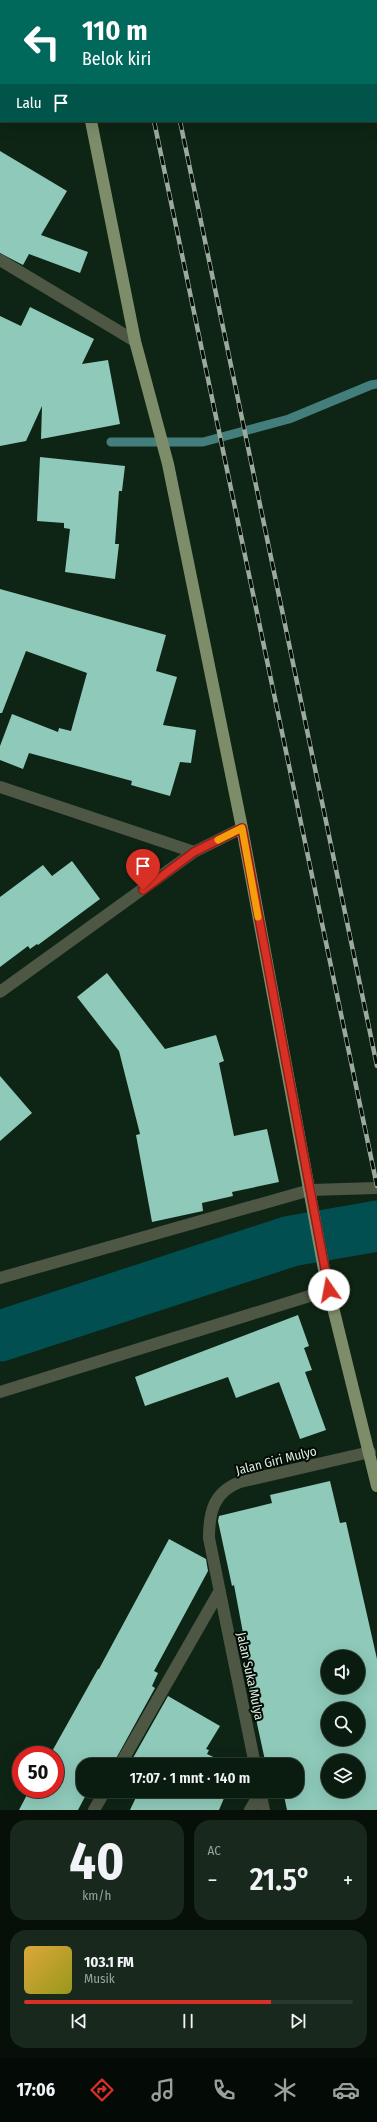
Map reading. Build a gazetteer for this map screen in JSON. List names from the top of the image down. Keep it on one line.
{"streets":{"street":["Jalan Giri Mulyo","Jalan Suka Mulya"]},"crossings":[["Jalan Giri Mulyo","Jalan Suka Mulya"]],"page":{"turn":["110 m","Belok kiri"],"then":"Lalu","limit":"50","trip":"17:07 · 1 mnt · 140 m","tile":[["40","km/h"],"AC"],"heat":["−","21.5°","+"],"song":["103.1 FM","Musik"],"tabs":"17:06"}}
